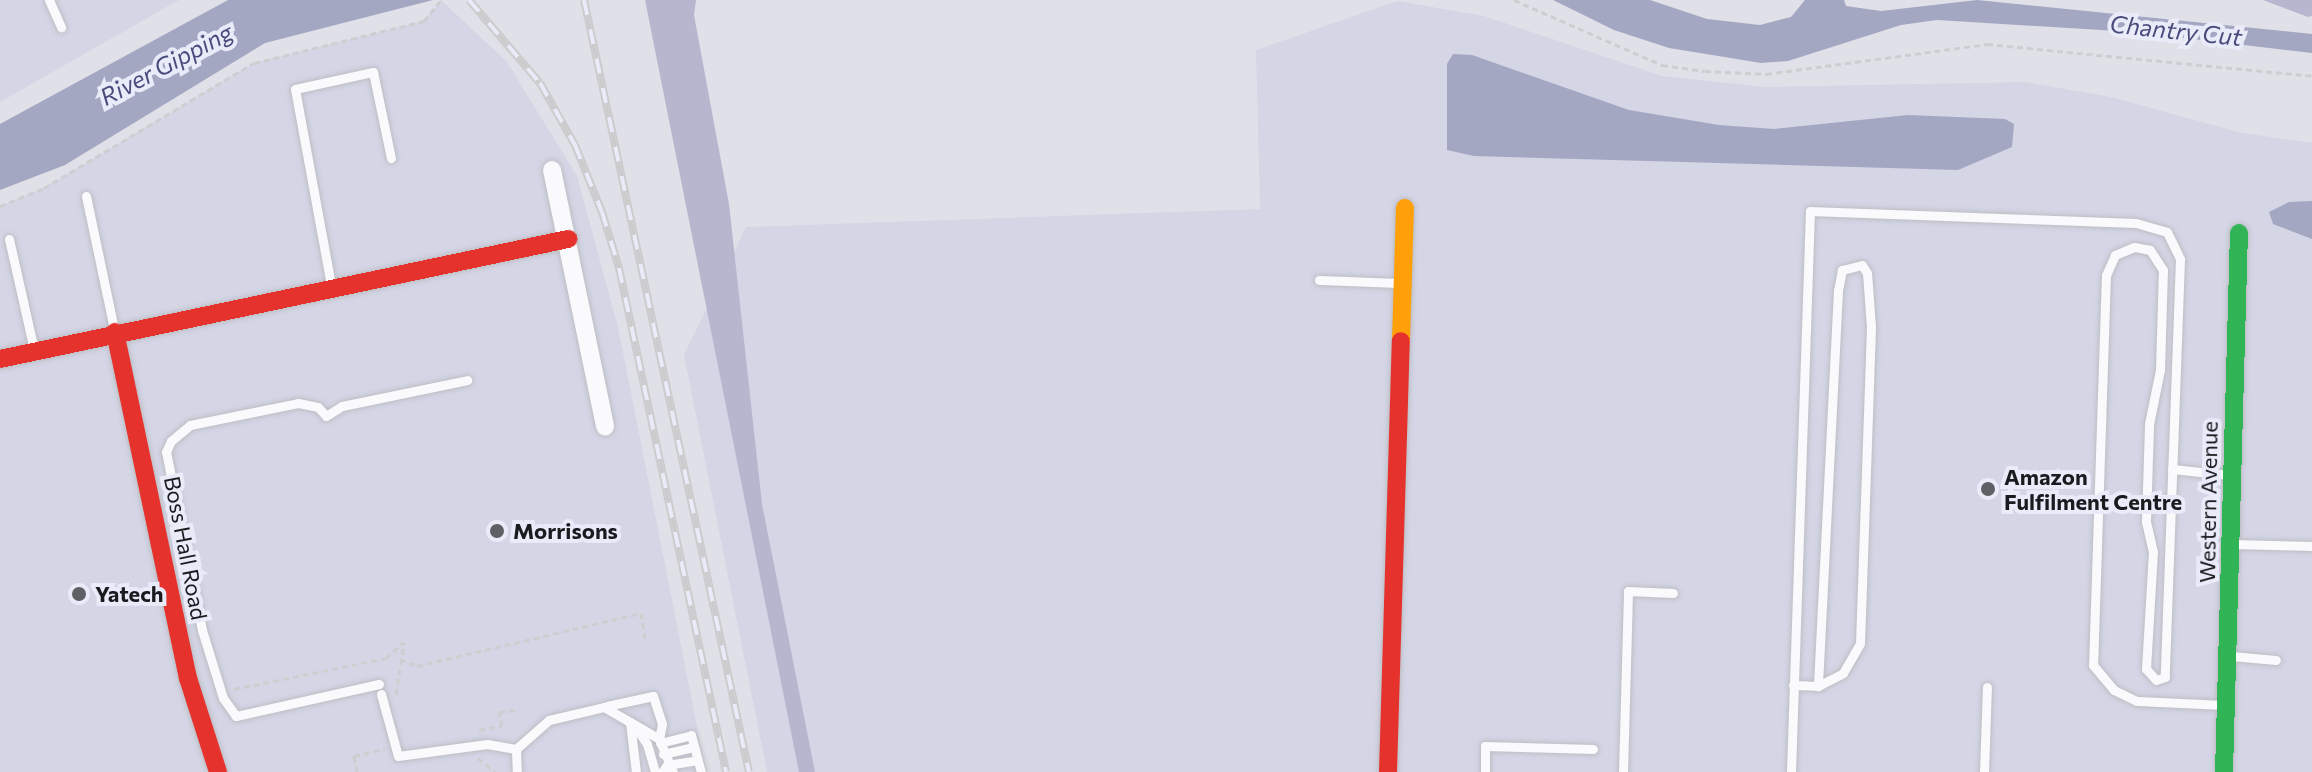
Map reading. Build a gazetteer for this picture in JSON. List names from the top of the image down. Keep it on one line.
{"streets":{"street":["Western Avenue","Boss Hall Road"]},"water":["Chantry Cut","River Gipping"],"places":["Amazon Fulfilment Centre","Morrisons","Yatech"]}
